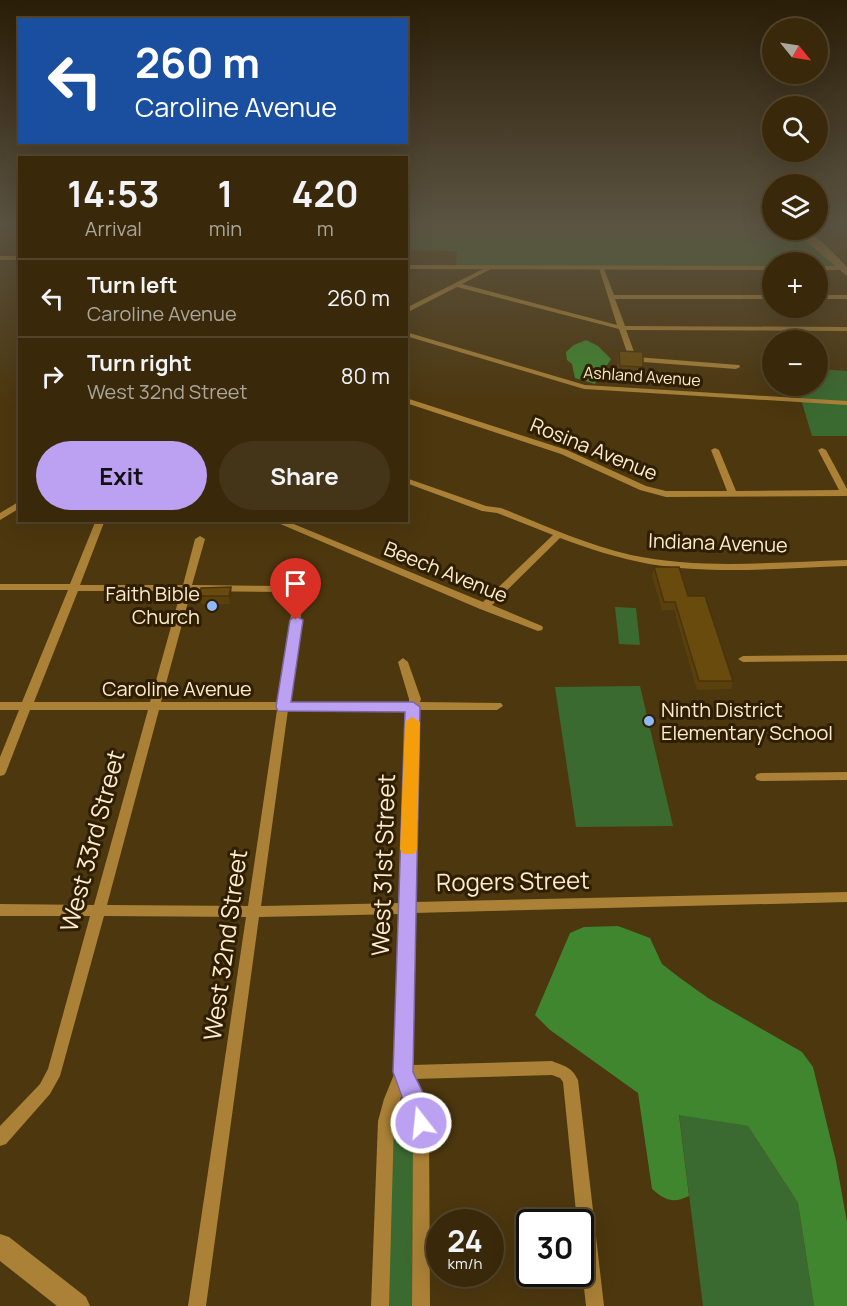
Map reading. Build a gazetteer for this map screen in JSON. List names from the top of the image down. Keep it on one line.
{"streets":{"street":["Ashland Avenue","Rosina Avenue","Indiana Avenue","Beech Avenue","Caroline Avenue","West 33rd Street","West 31st Street","Rogers Street","West 32nd Street"]},"crossings":[["Caroline Avenue","West 33rd Street"],["Caroline Avenue","West 31st Street"],["Caroline Avenue","West 32nd Street"],["West 33rd Street","Rogers Street"],["West 33rd Street","West 32nd Street"],["West 31st Street","Rogers Street"],["Rogers Street","West 32nd Street"]],"places":["Faith Bible Church","Ninth District Elementary School"],"north":"bottom right","page":{"map_buttons":["+","−"],"turn":["260 m","Caroline Avenue"],"eta":["14:53","Arrival","1","min","420","m"],"list":[{"name":"Turn left","note":"Caroline Avenue","value":"260 m"},{"name":"Turn right","note":"West 32nd Street","value":"80 m"}],"buttons":["Exit","Share"],"speed":"24 km/h","limit":"30"}}
